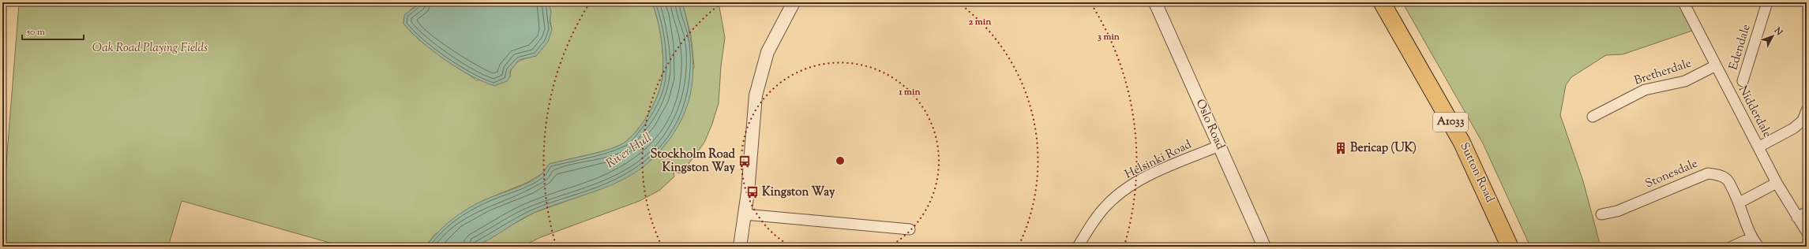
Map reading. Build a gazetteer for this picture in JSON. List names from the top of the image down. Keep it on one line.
{"streets":{"highway":["A1033","Sutton Road"],"street":["Edendale","Bretherdale","Nidderdale","Oslo Road","Helsinki Road","Stonesdale"]},"crossings":[["Bretherdale","Nidderdale"],["Oslo Road","Helsinki Road"]],"water":["River Hull"],"parks":["Oak Road Playing Fields"],"places":{"building":["Bericap (UK)"],"bus stop":["Stockholm Road Kingston Way","Kingston Way"]},"scale_bar":"50 m","north":"top right","rings":["2 min","3 min","1 min"]}
